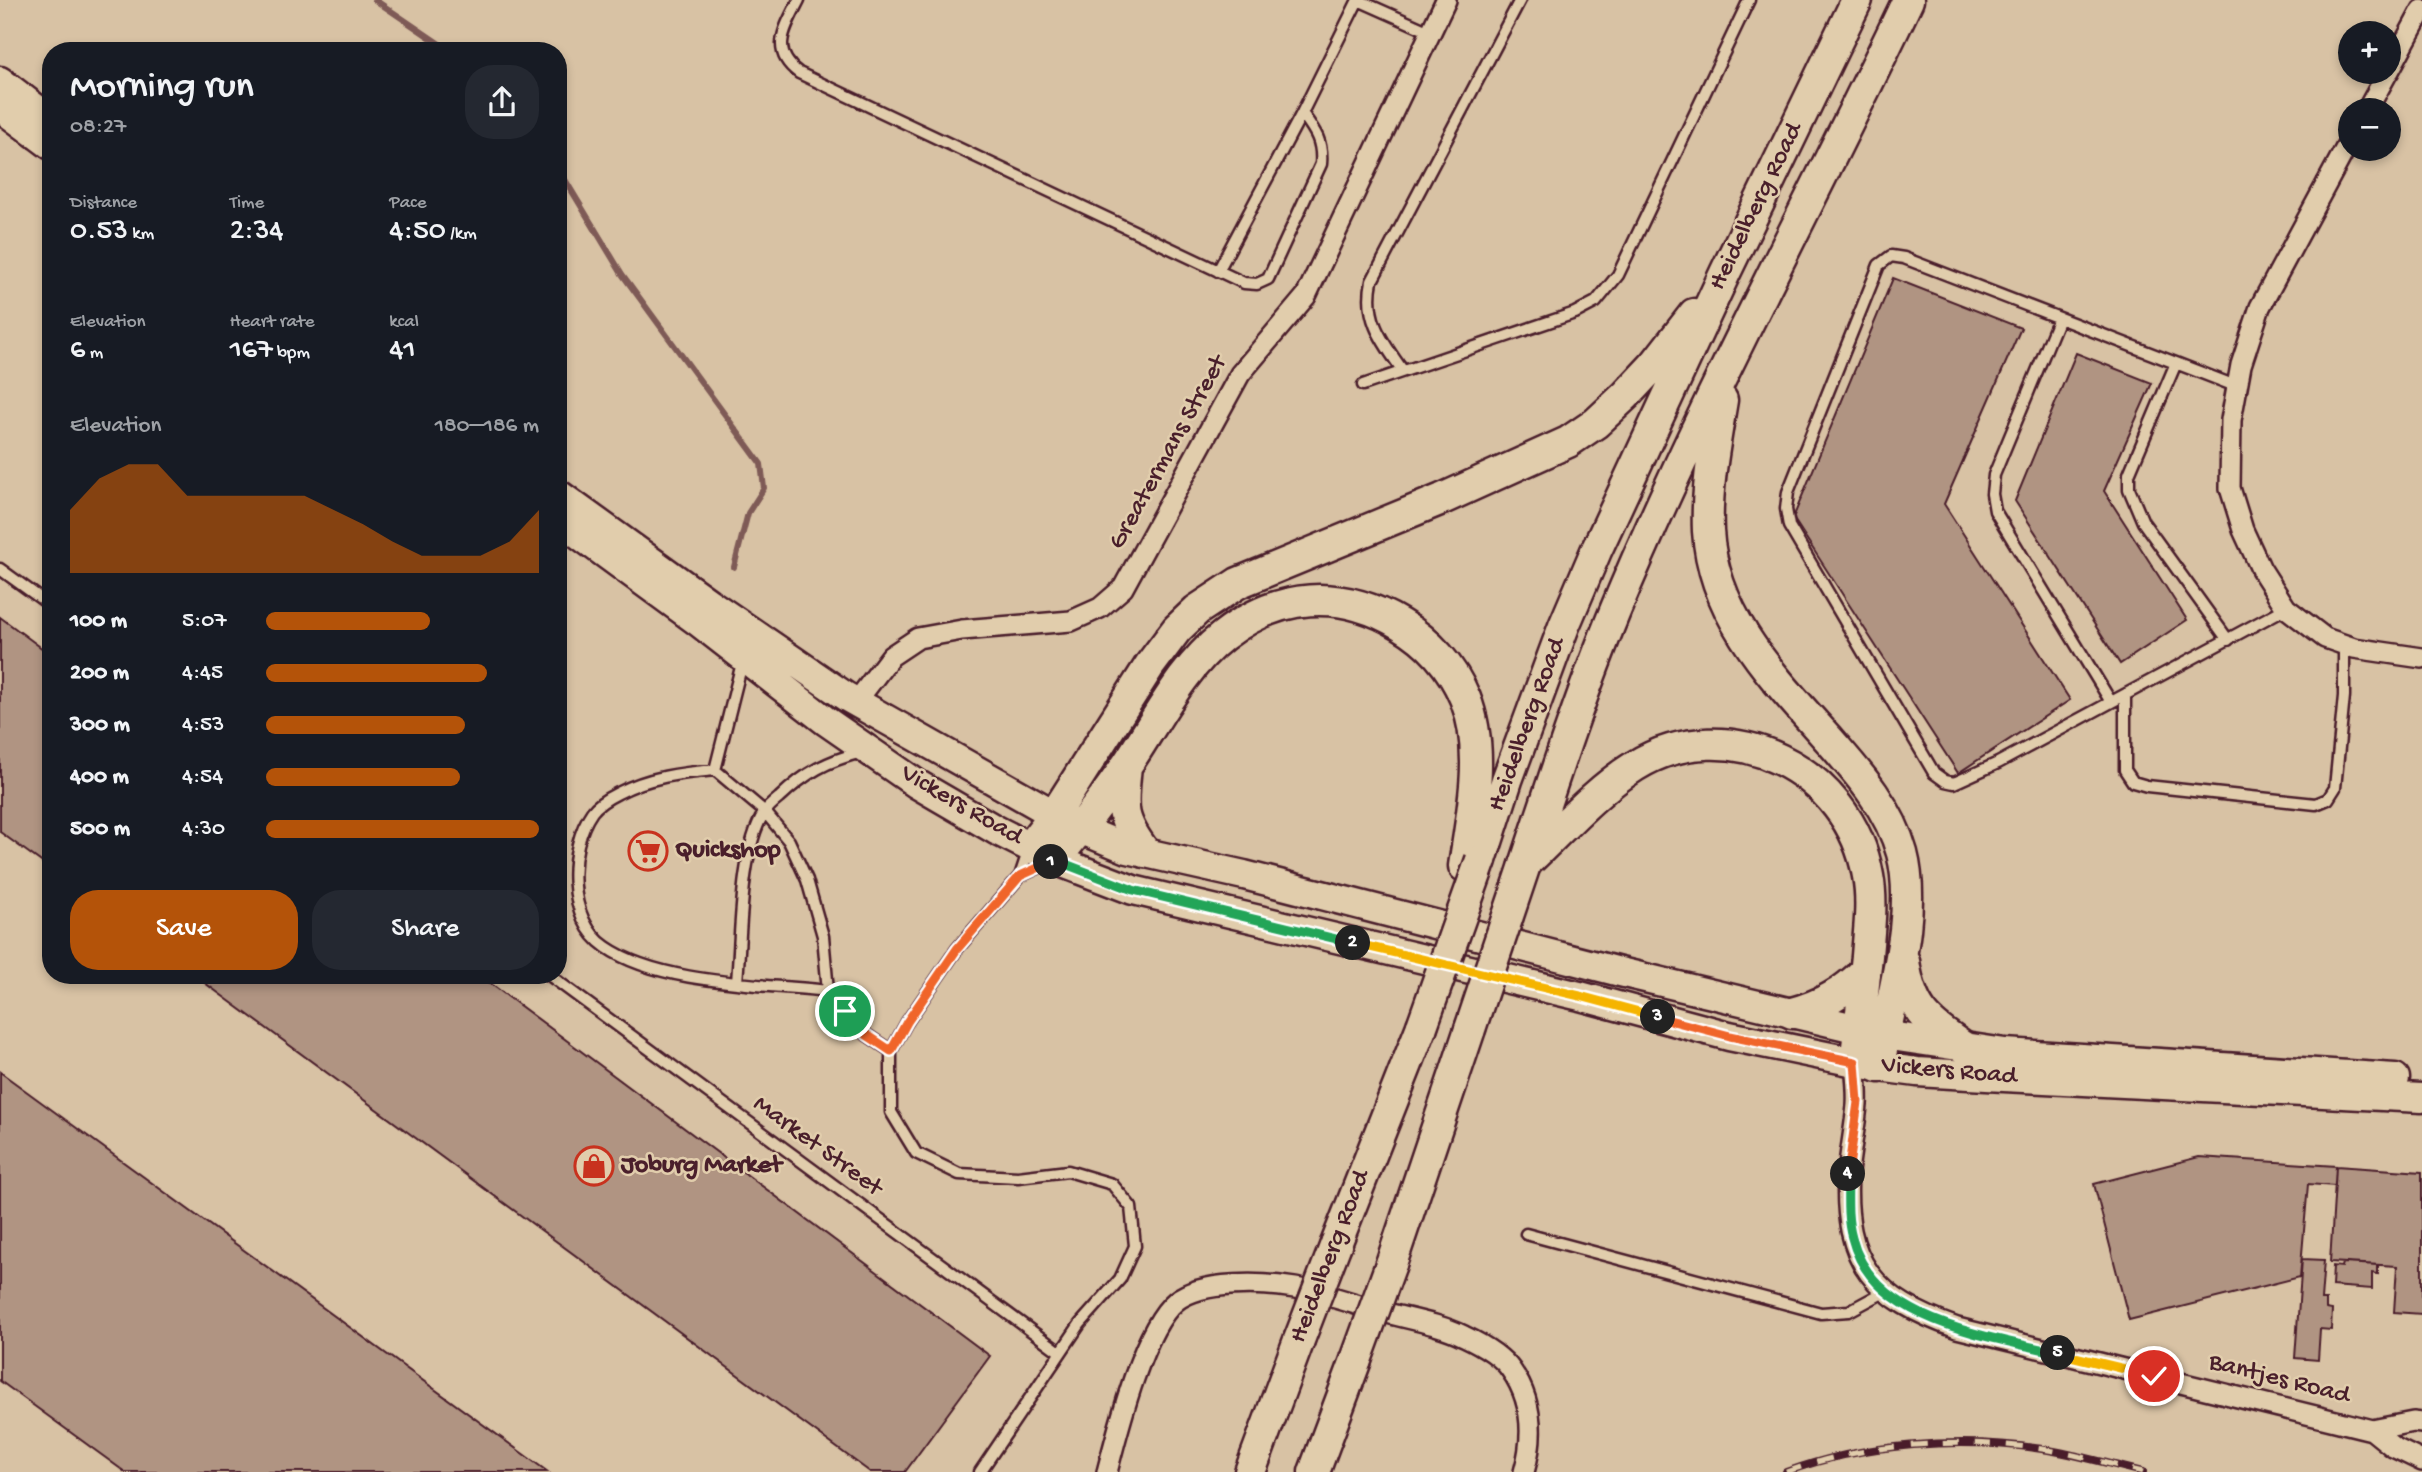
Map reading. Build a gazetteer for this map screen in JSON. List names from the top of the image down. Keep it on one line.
{"streets":{"main road":["Heidelberg Road","Vickers Road"],"street":["Greatermans Street","Bantjes Road"],"lane":["Market Street"]},"crossings":[["Greatermans Street","Vickers Road"],["Vickers Road","Market Street"],["Vickers Road","Bantjes Road"]],"places":{"supermarket":["Quickshop"],"shop":["Joburg Market"]},"page":{"map_buttons":["+","−"],"heading":["Morning run","08:27"],"stats":[["Distance","0.53 km"],["Time","2:34"],["Pace","4:50 /km"],["Elevation","6 m"],["Heart rate","167 bpm"],["kcal","41"]],"chart":["Elevation","180–186 m"],"list":[{"name":"100 m","note":"5:07"},{"name":"200 m","note":"4:45"},{"name":"300 m","note":"4:53"},{"name":"400 m","note":"4:54"},{"name":"500 m","note":"4:30"}],"pins":["1","2","3","4","5"],"buttons":["Save","Share"]}}
